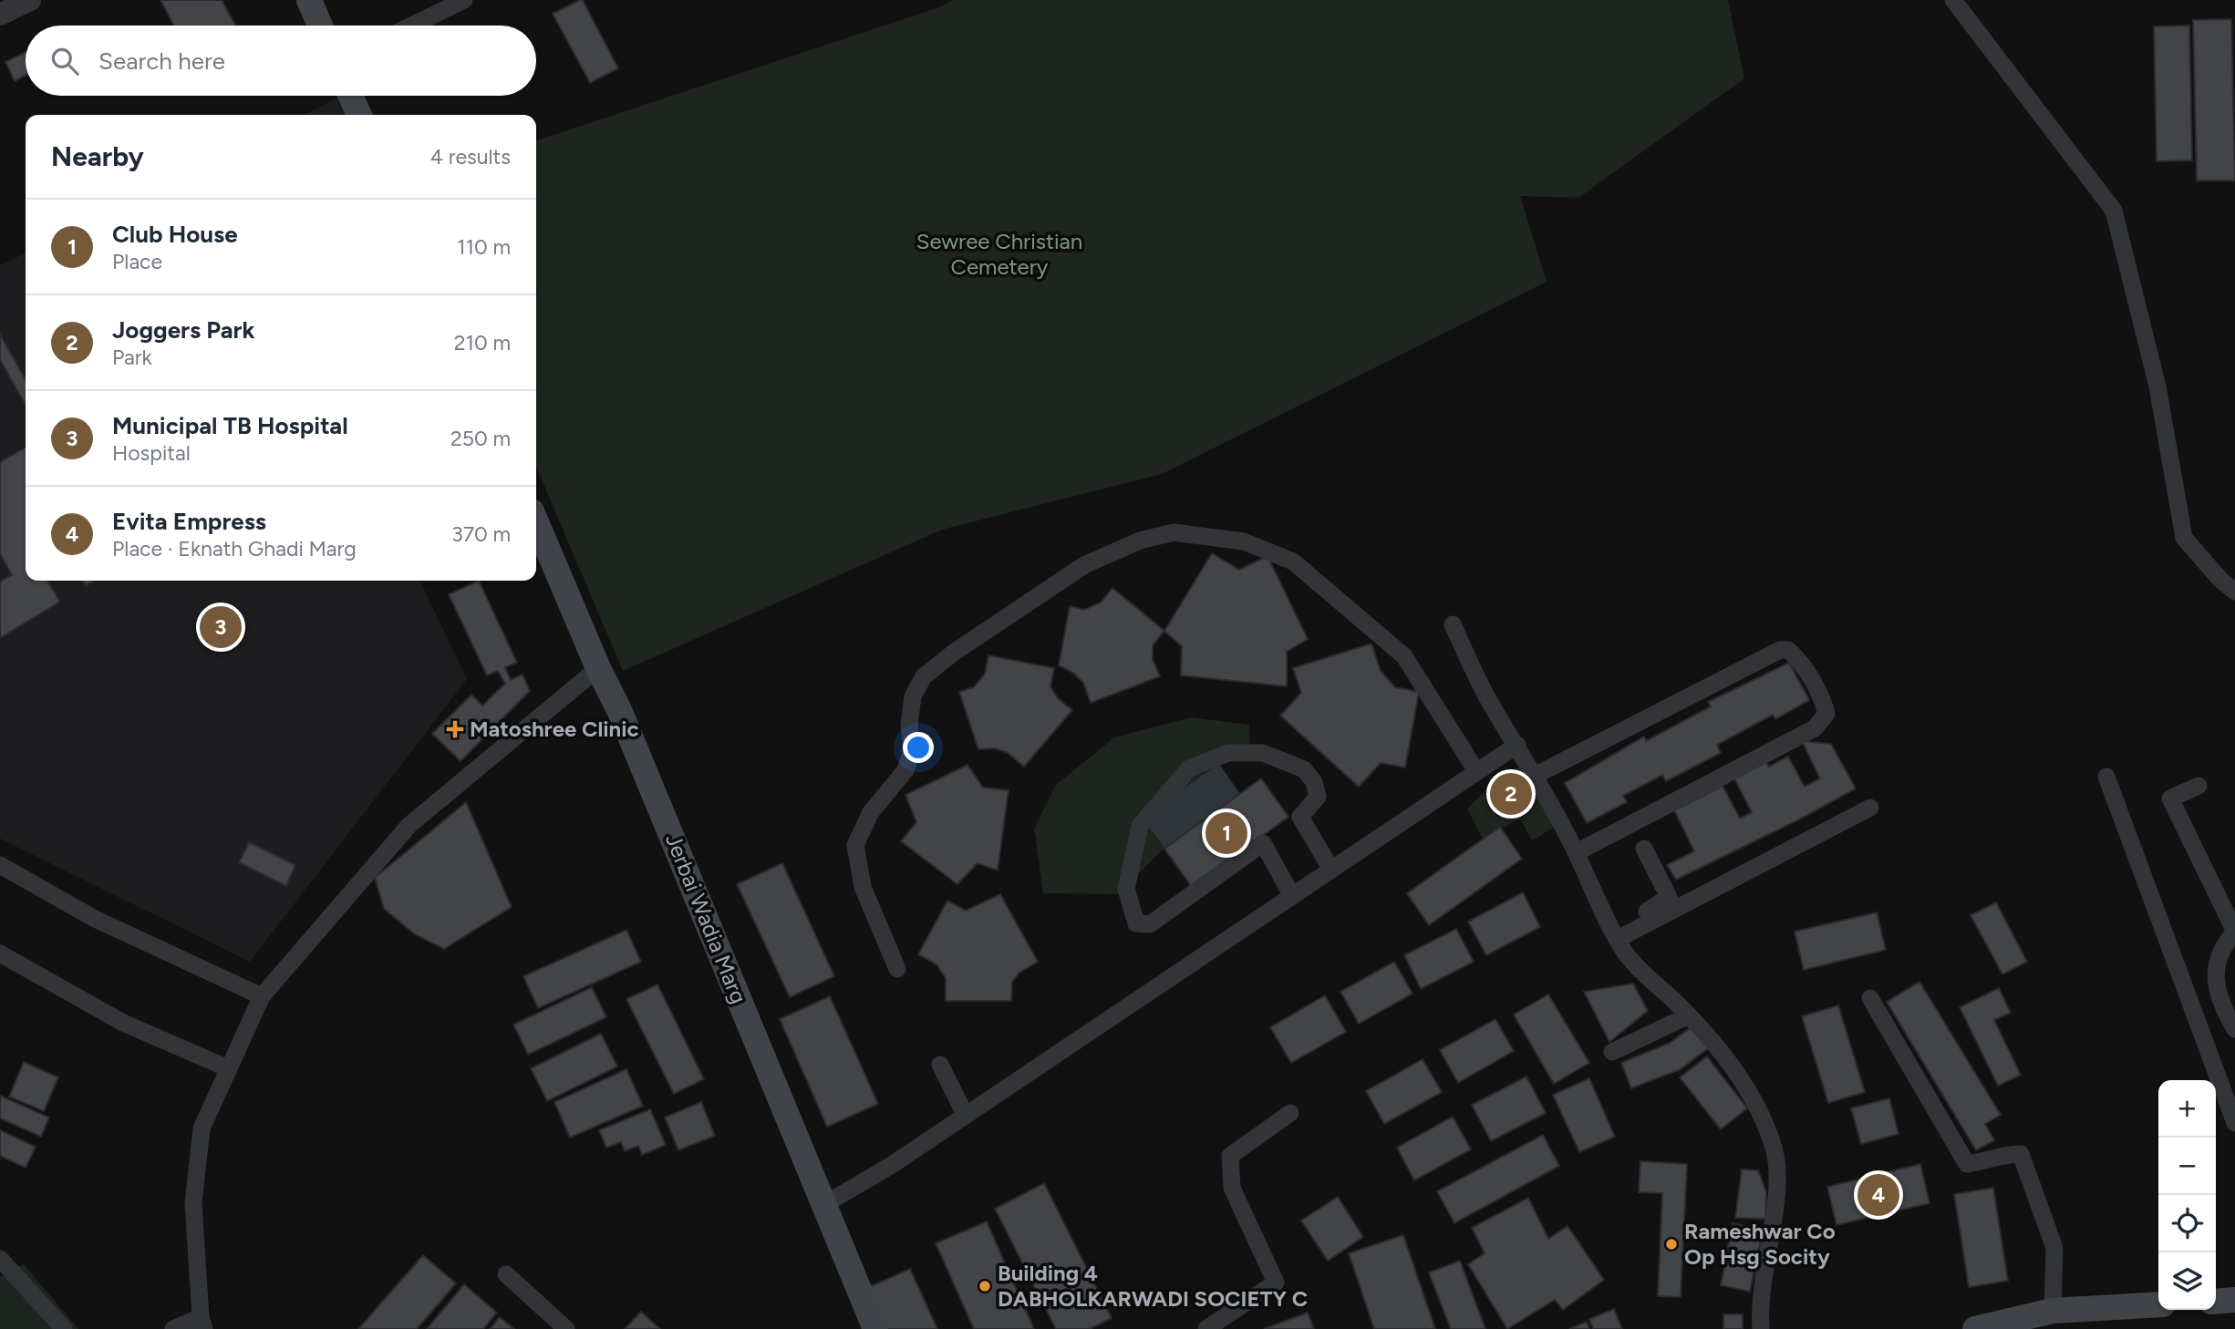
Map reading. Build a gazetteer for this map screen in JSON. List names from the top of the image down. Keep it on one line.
{"streets":{"main road":["Jerbai Wadia Marg"]},"parks":["Sewree Christian Cemetery"],"places":{"health":["Matoshree Clinic"],"other":["Rameshwar Co Op Hsg Socity","Building 4 DABHOLKARWADI SOCIETY C"]},"page":{"search":"Search here","heading":["Nearby","4 results"],"list":[{"mark":"1","name":"Club House","note":"Place","value":"110 m"},{"mark":"2","name":"Joggers Park","note":"Park","value":"210 m"},{"mark":"3","name":"Municipal TB Hospital","note":"Hospital","value":"250 m"},{"mark":"4","name":"Evita Empress","note":"Place · Eknath Ghadi Marg","value":"370 m"}],"pins":["3","2","1","4"],"map_buttons":["+","−"]}}
